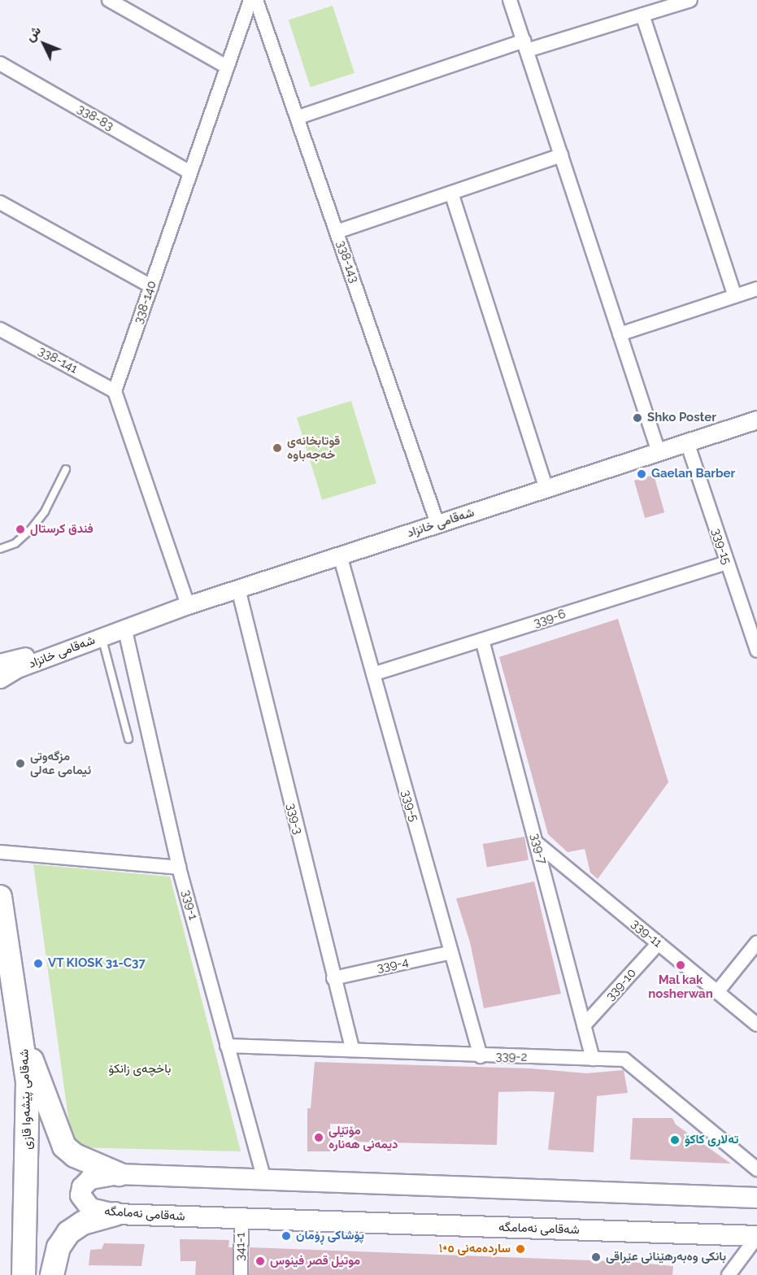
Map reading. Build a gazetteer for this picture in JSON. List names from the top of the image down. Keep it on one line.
{"streets":{"highway":["شەقامی پێشەوا قازی"],"main road":["شەقامی نەمامگە"],"street":["338-83","338-143","338-140","338-141","شەقامی خانزاد","339-15","339-6","339-5","339-3","339-7","339-1","339-11","339-4","339-10","339-2","341-1"]},"crossings":[["338-83","338-140"],["338-143","شەقامی خانزاد"],["338-140","338-141"],["شەقامی خانزاد","339-15"],["شەقامی خانزاد","339-5"],["شەقامی خانزاد","339-3"],["شەقامی خانزاد","339-1"],["339-15","339-6"],["339-6","339-5"],["339-6","339-7"],["339-5","339-4"],["339-5","339-2"],["339-3","339-4"],["339-3","339-2"],["339-7","339-11"],["339-7","339-10"],["339-7","339-2"],["339-1","339-2"],["339-1","شەقامی نەمامگە"],["339-11","339-10"],["شەقامی نەمامگە","341-1"]],"parks":["باخچەی زانکۆ"],"places":["Shko Poster","قوتابخانەی خەجەباوە","Gaelan Barber","فندق کرستال","مزگەوتی ئیمامی عەلی","VT KIOSK 31-C37","Mal kak nosherwan","مۆتێلی دیمەنی هەنارە","تەلاری کاکۆ","پۆشاکی ڕۆمان","ساردەمەنی ٥+١","بانکی وەبەرهێنانی عێراقی","موتيل قصر فينوس"],"north":"top left"}
